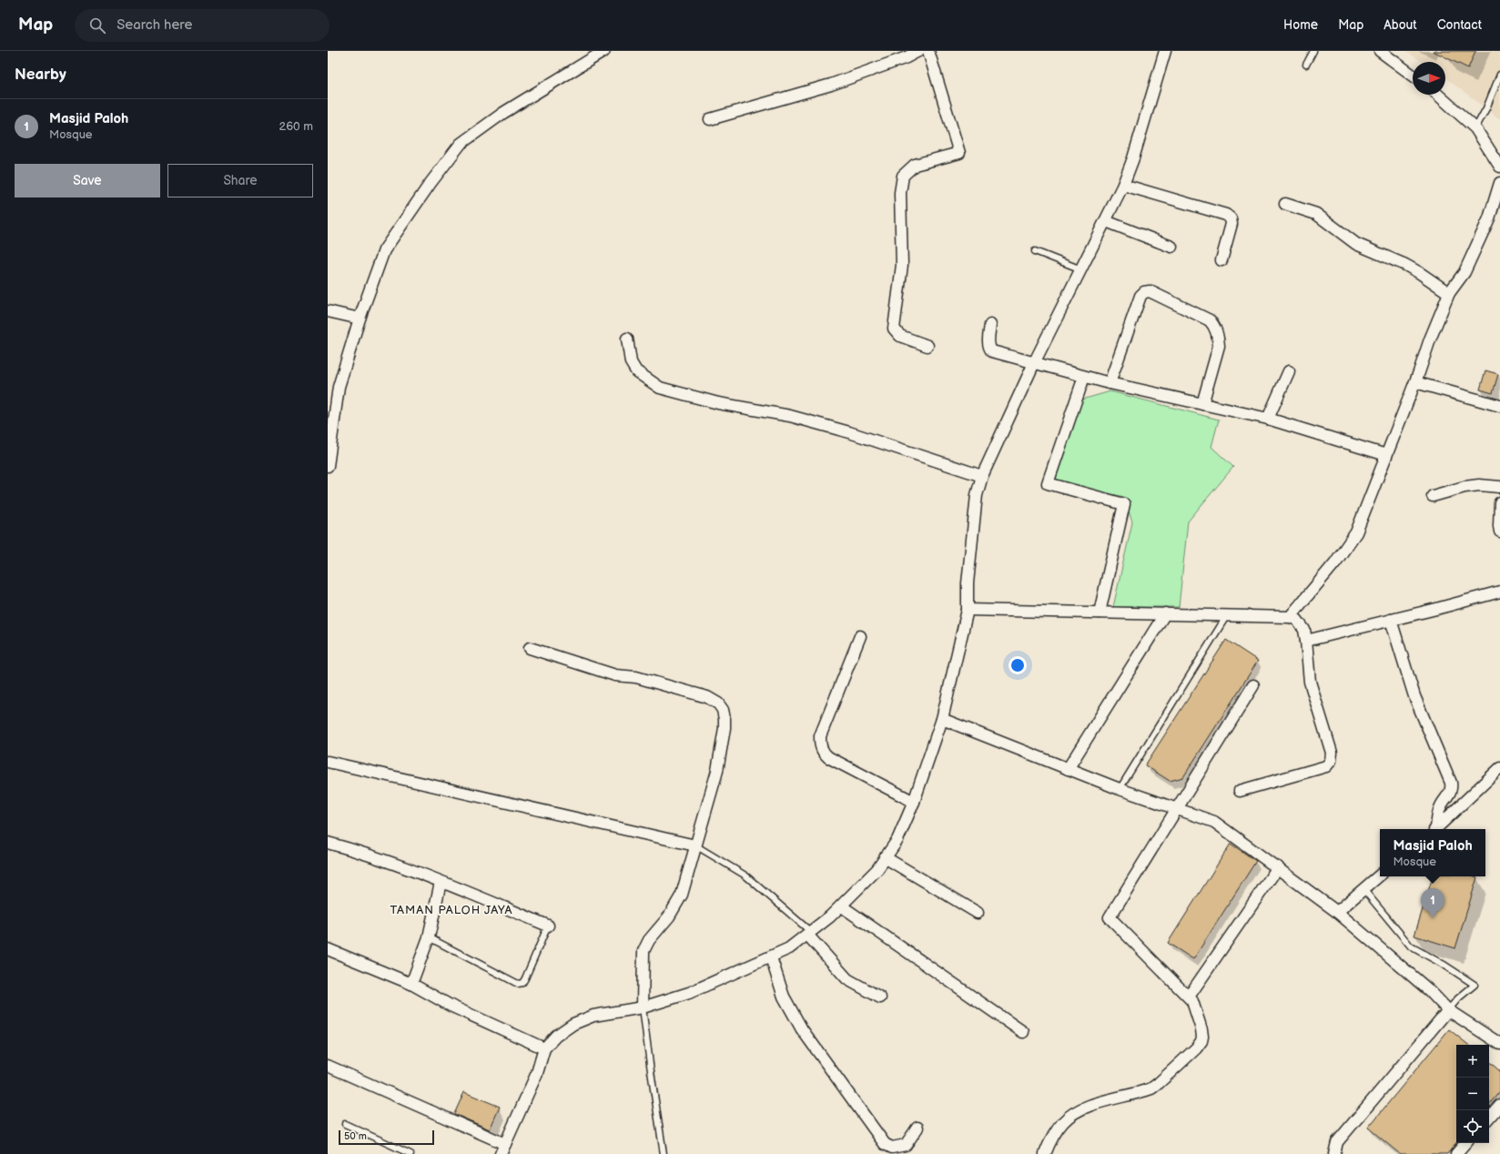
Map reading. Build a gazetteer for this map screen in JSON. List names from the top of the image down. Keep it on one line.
{"districts":["TAMAN PALOH JAYA"],"scale_bar":"50 m","north":"right","page":{"header":"Map","search":"Search here","nav":["Home","Map","About","Contact"],"heading":"Nearby","list":[{"mark":"1","name":"Masjid Paloh","note":"Mosque","value":"260 m"}],"buttons":["Save","Share"],"popup":["Masjid Paloh","Mosque"],"pins":"1","map_buttons":["+","−"],"scale":"50 m"}}
